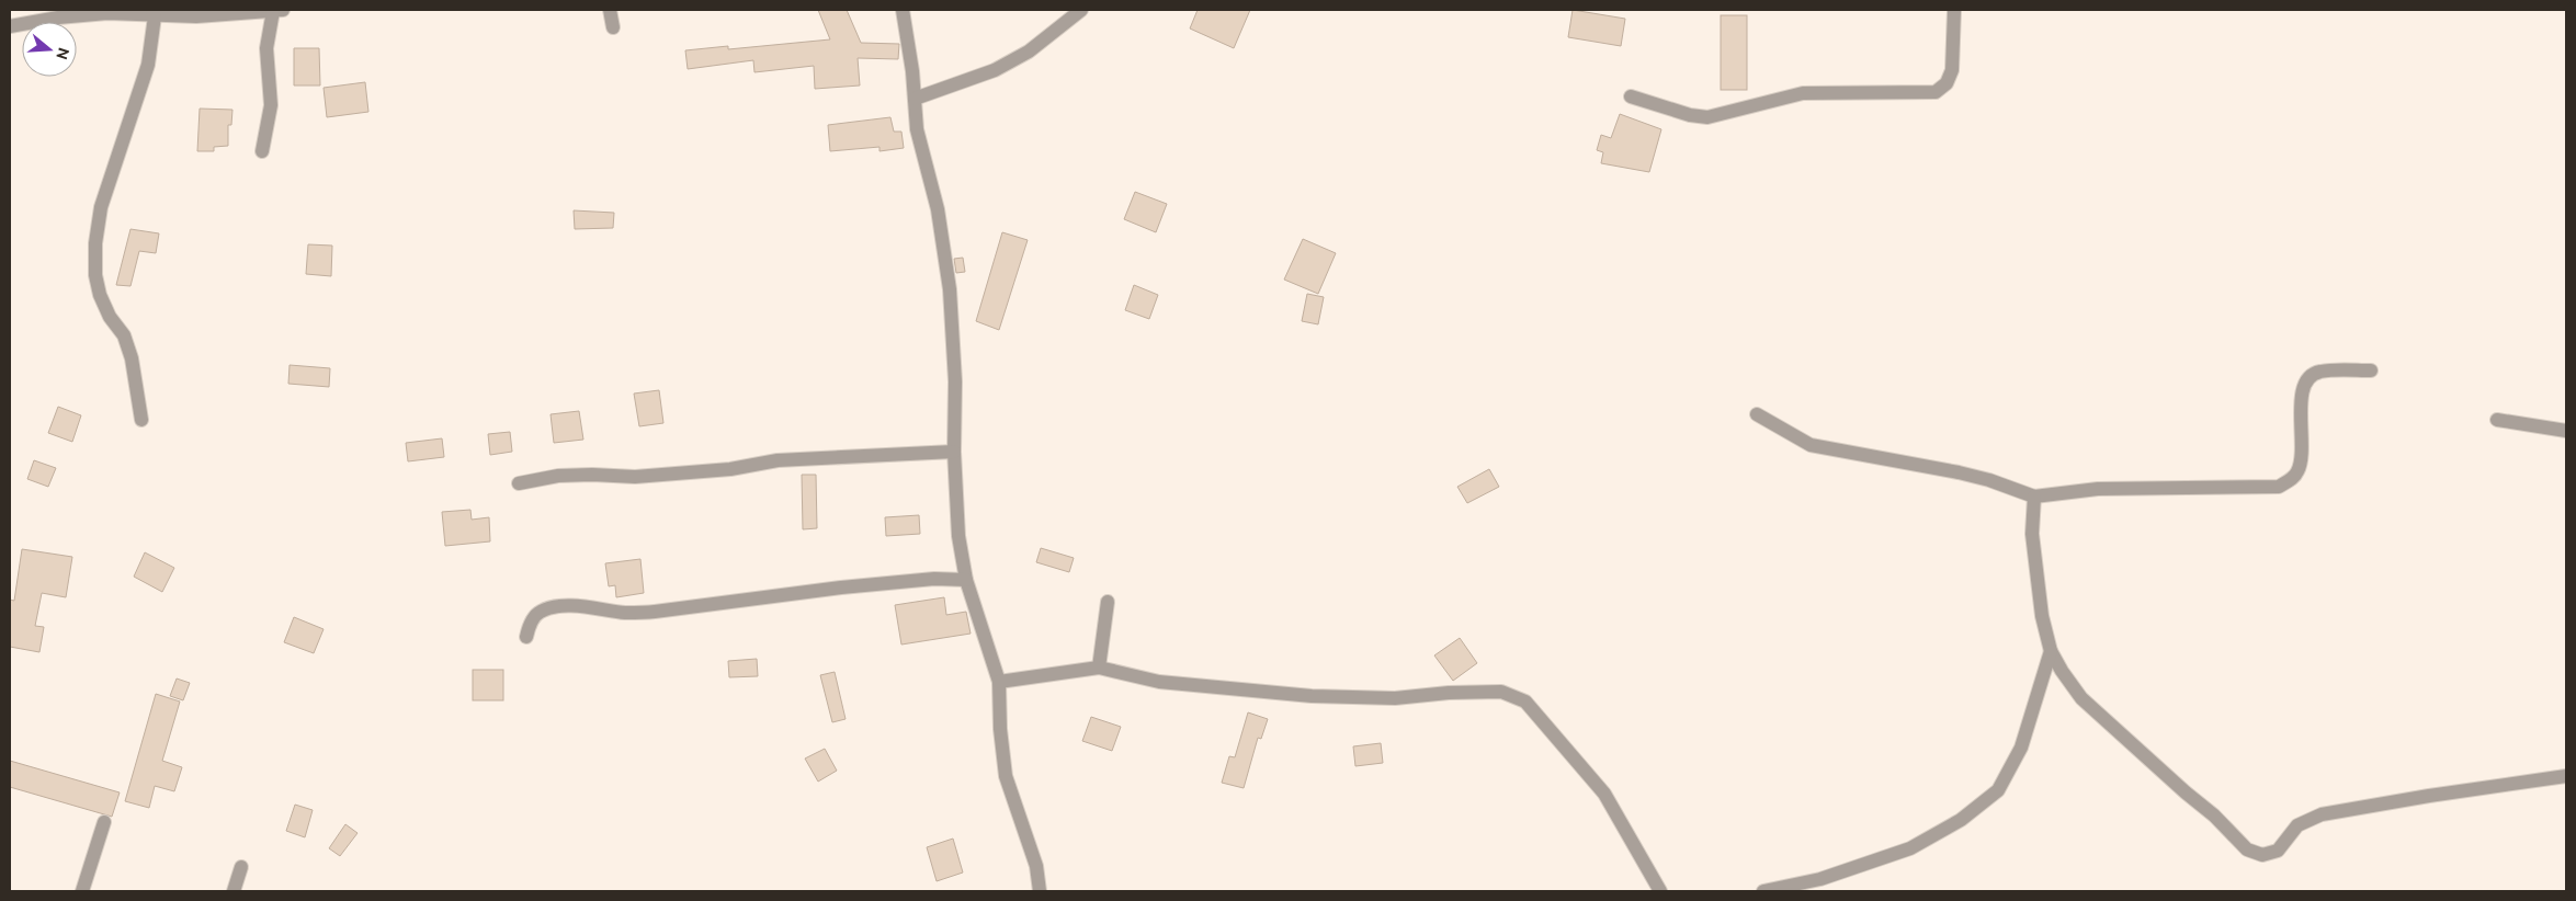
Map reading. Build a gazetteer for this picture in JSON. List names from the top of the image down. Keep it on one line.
{"north":"right"}
